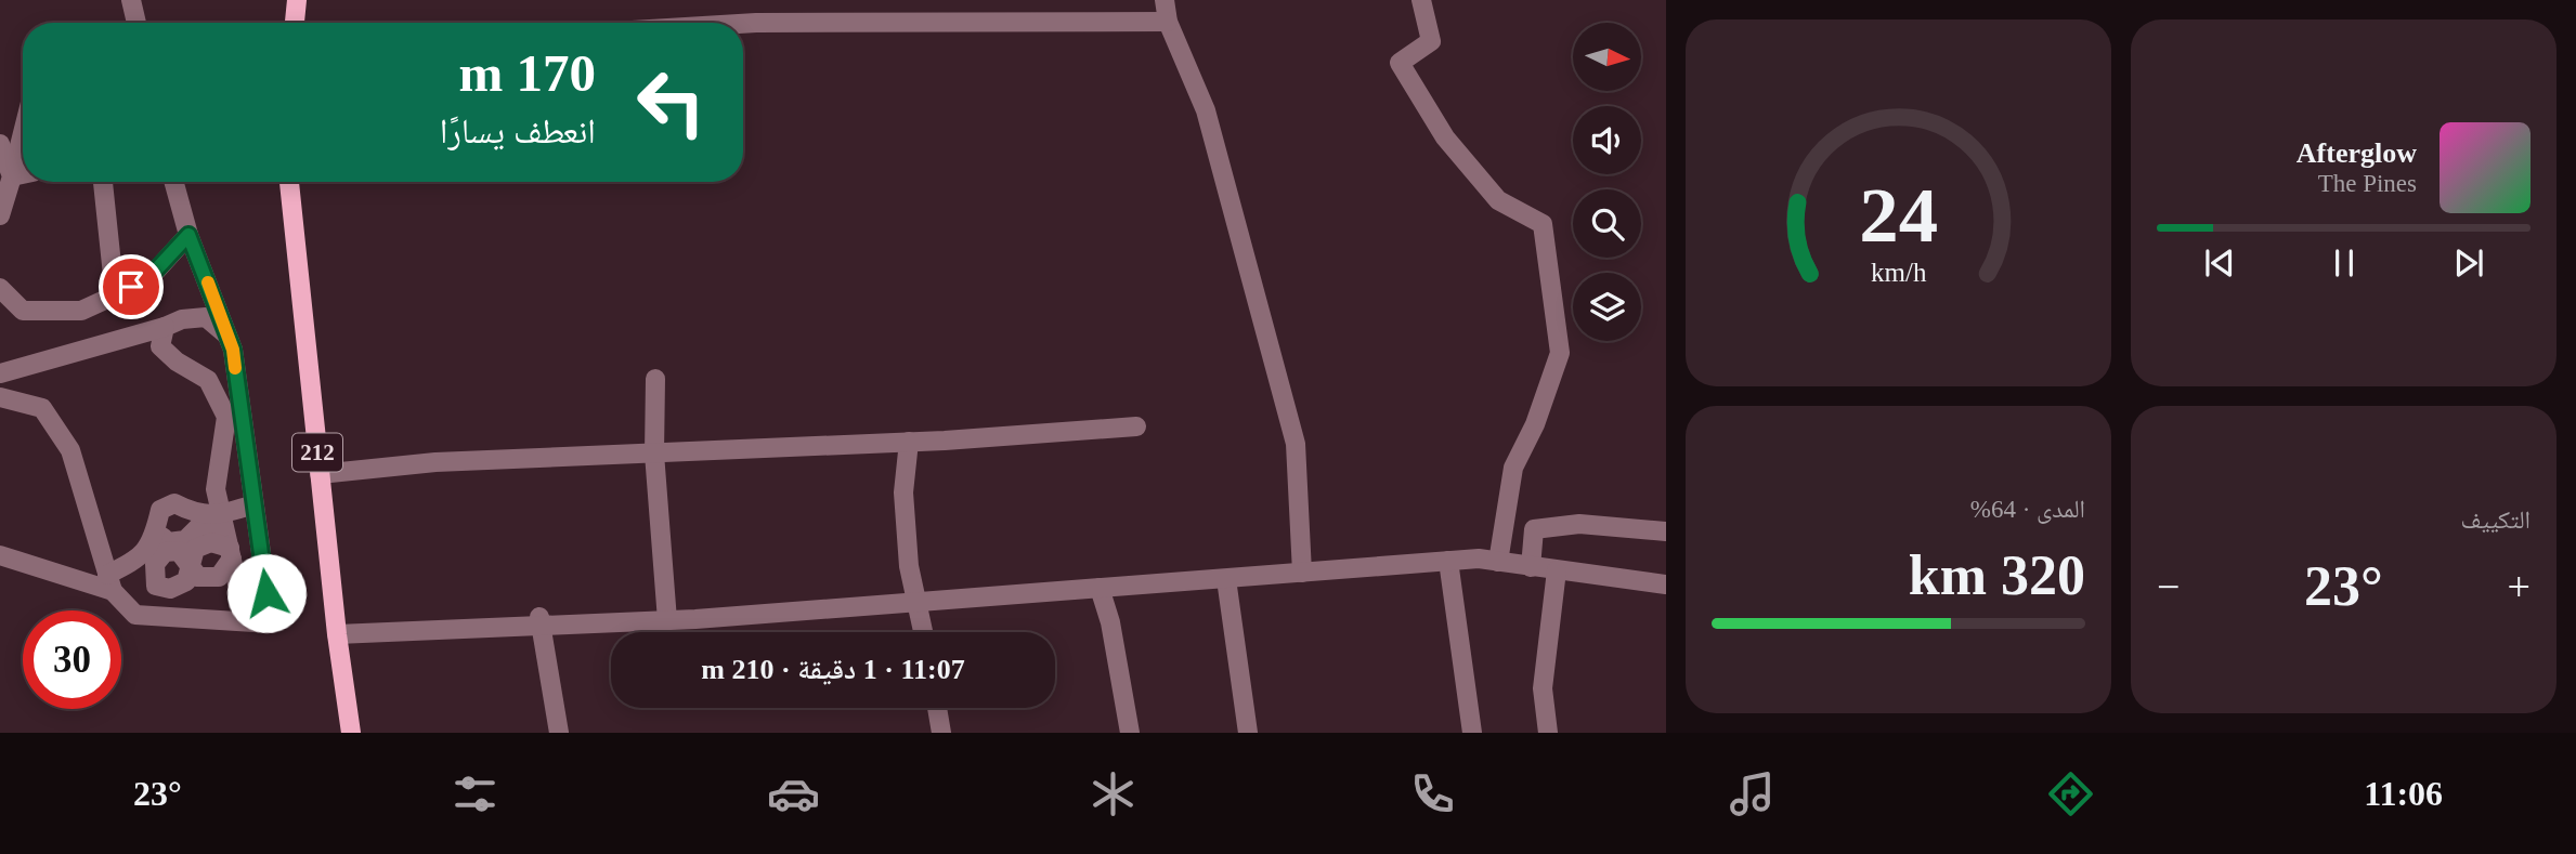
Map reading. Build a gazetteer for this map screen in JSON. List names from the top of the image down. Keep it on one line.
{"streets":{"main road":["212"]},"north":"right","page":{"turn":["170 m","انعطف يسارًا"],"song":["Afterglow","The Pines"],"tile":["التكييف",["المدى · 64%","320 km"]],"heat":["−","23°","+"],"limit":"30","trip":"11:07 · 1 دقيقة · 210 m","tabs":["11:06","23°"],"gauge":["24","km/h"]}}
